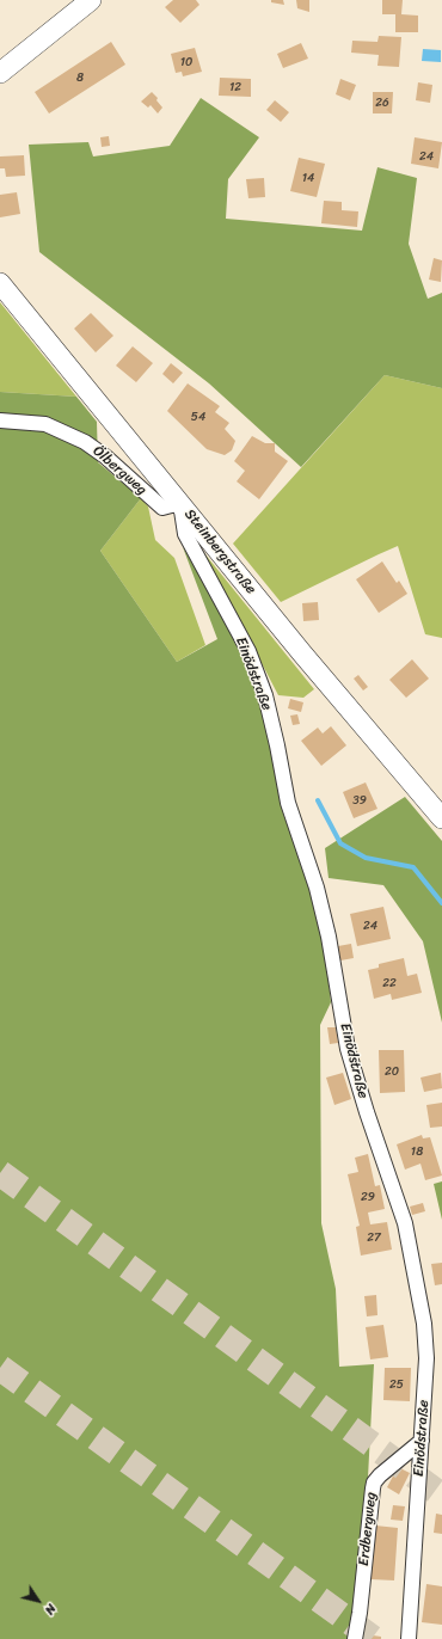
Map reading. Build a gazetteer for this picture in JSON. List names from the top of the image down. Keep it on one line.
{"streets":{"main road":["Steinbergstraße"],"street":["Ölbergweg","Einödstraße","Erdbergweg"]},"crossings":[["Ölbergweg","Steinbergstraße"],["Ölbergweg","Einödstraße"],["Steinbergstraße","Einödstraße"],["Einödstraße","Erdbergweg"]],"house_numbers":["10","8","12","26","24","14","54","39","24","22","20","18","29","27","25"],"north":"bottom right"}
